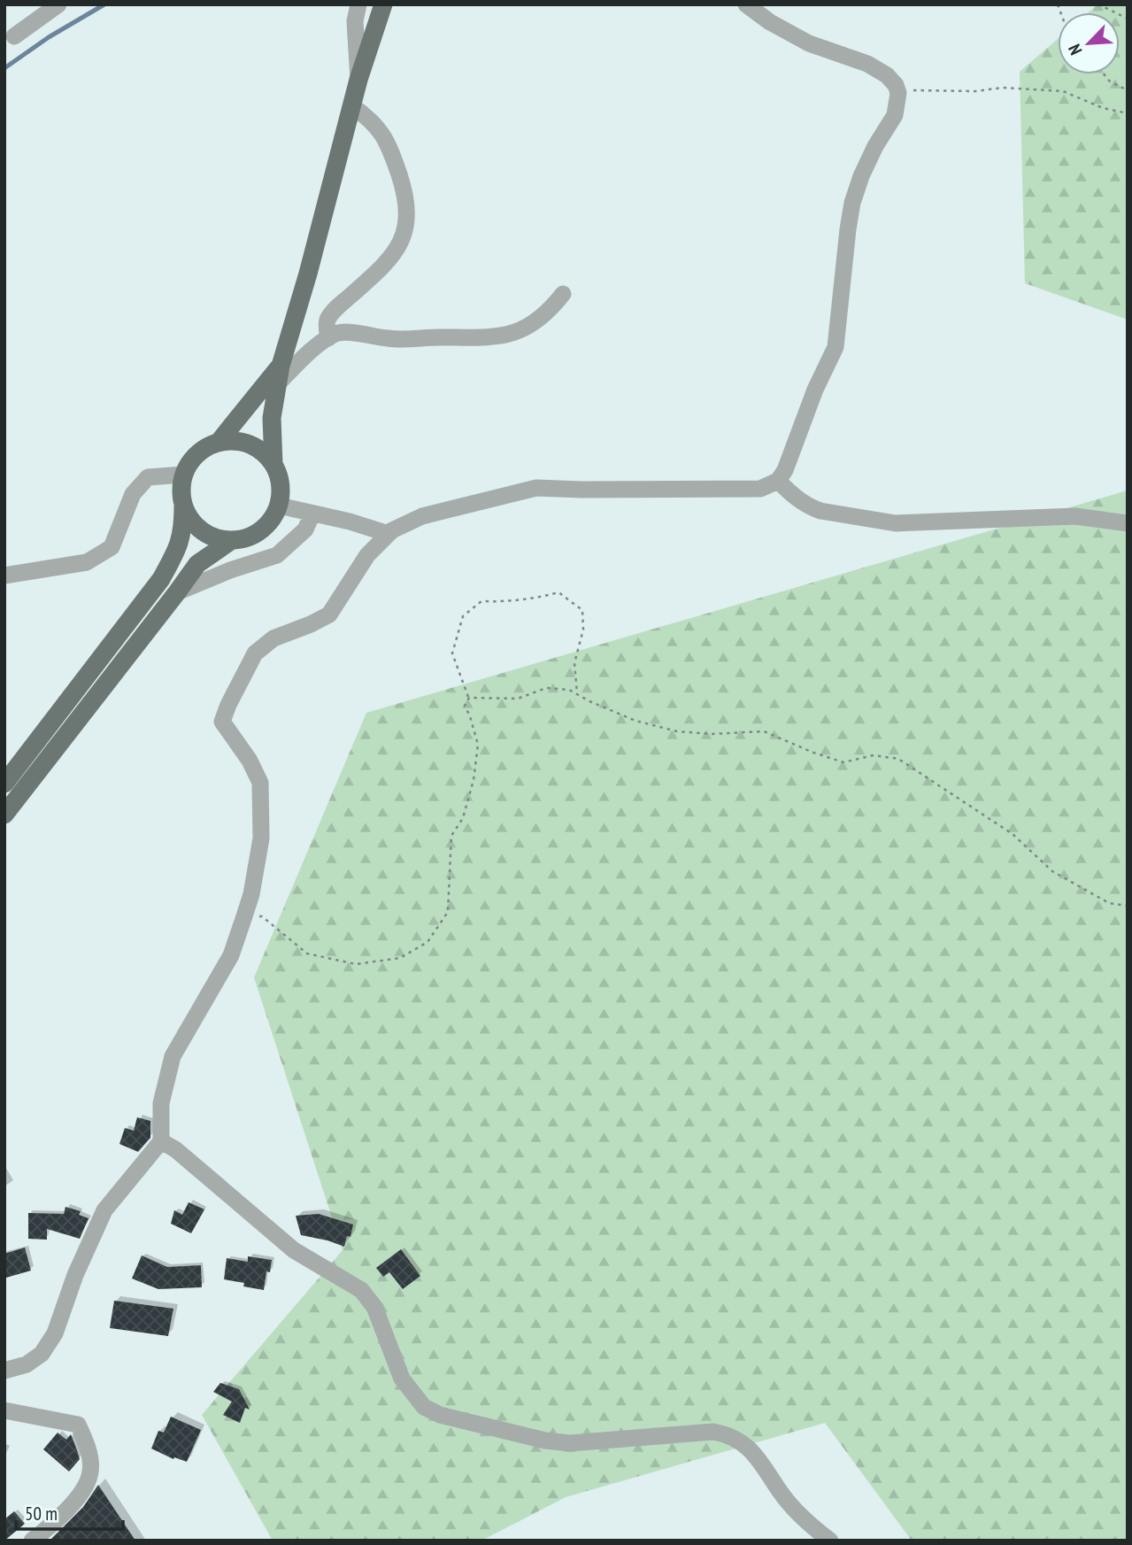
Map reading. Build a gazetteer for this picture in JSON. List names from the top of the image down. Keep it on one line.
{"scale_bar":"50 m","north":"bottom left"}
